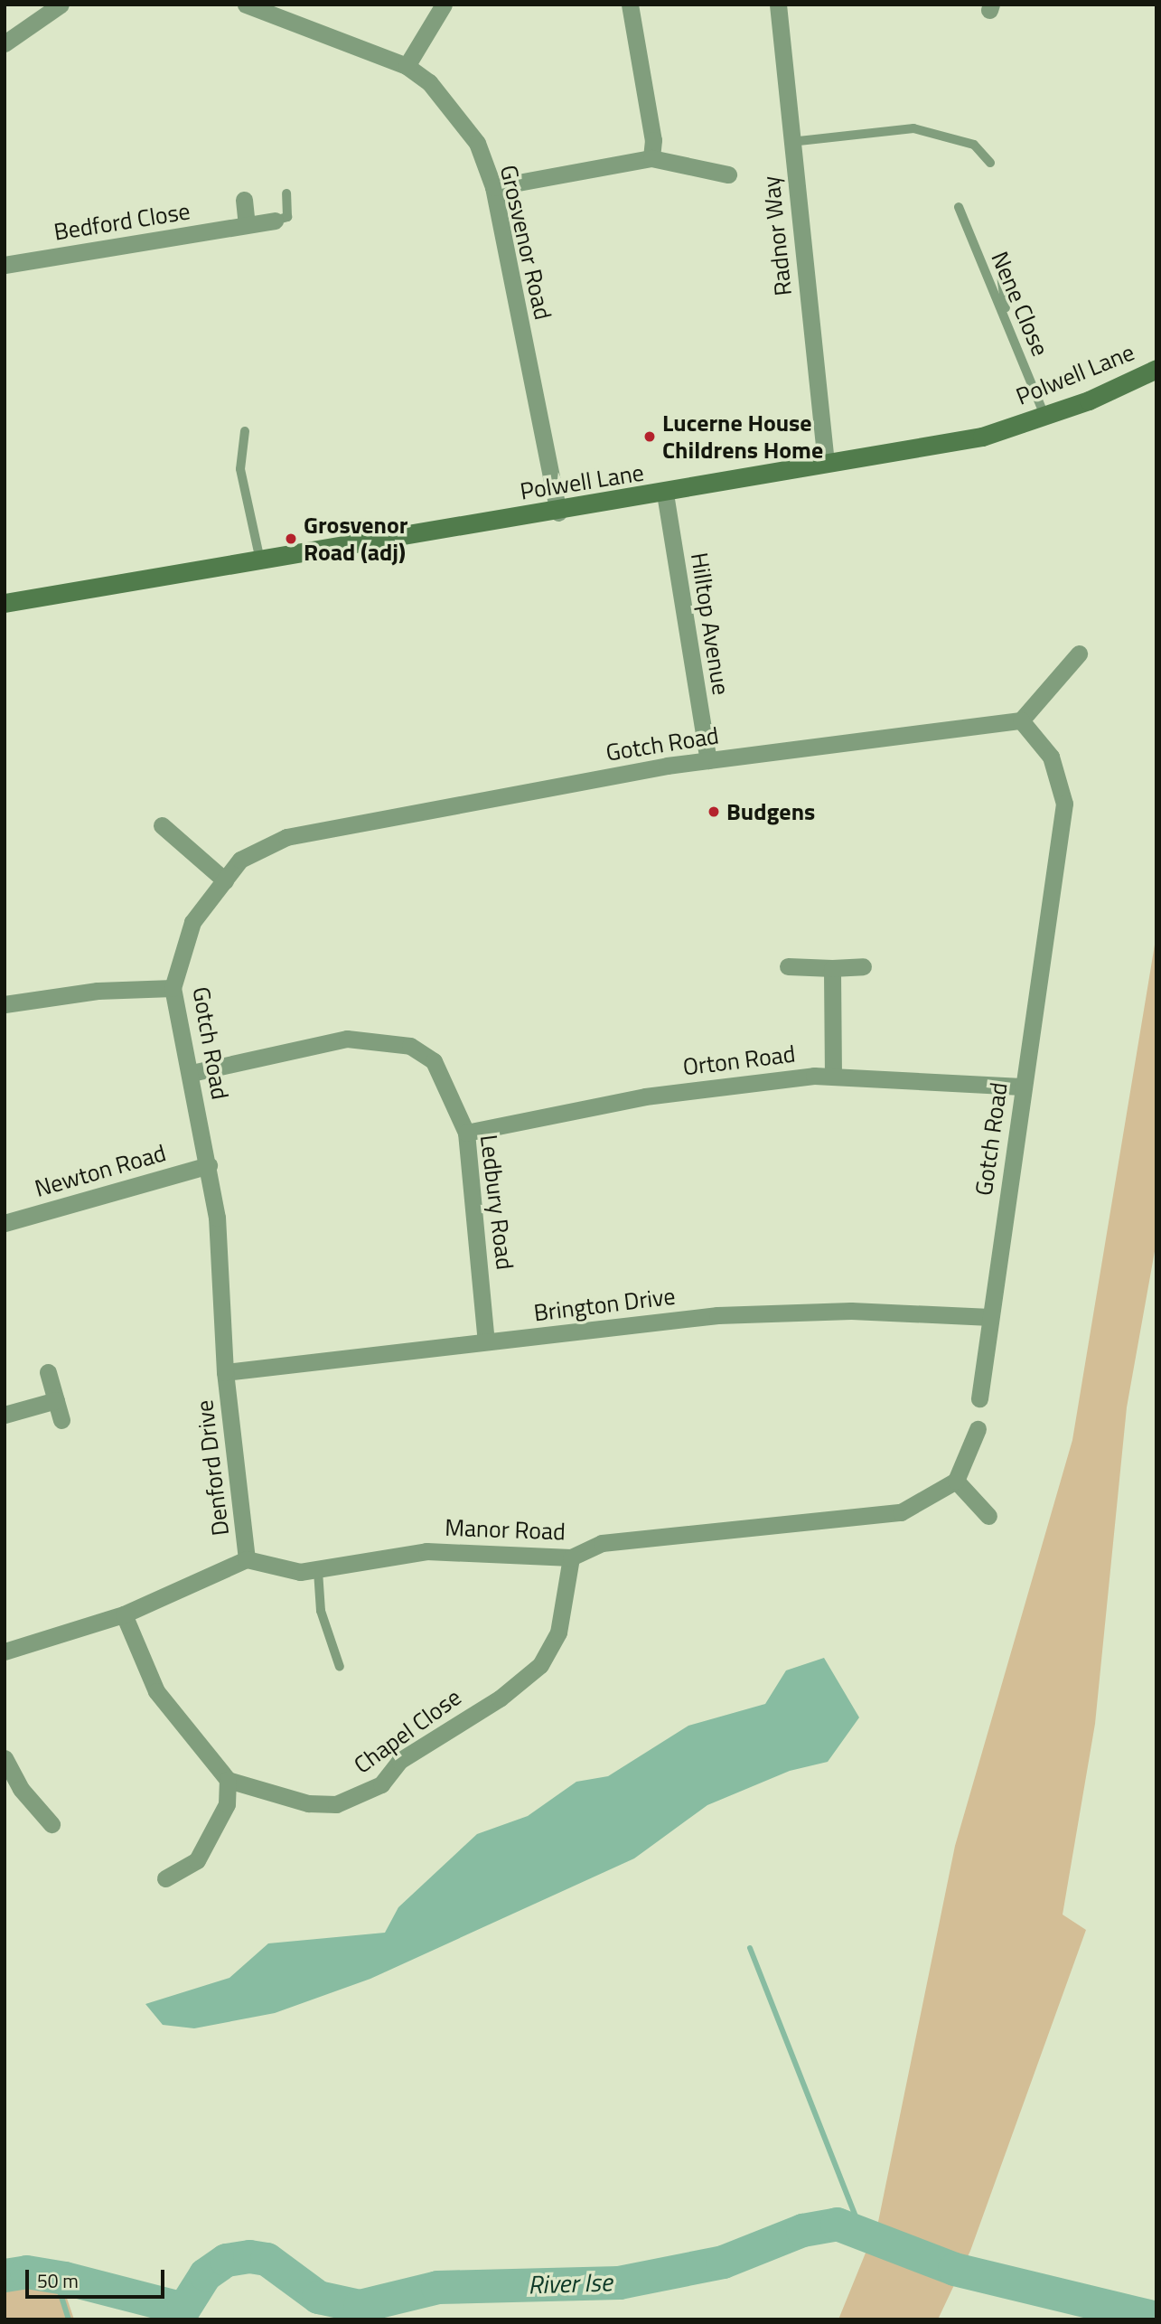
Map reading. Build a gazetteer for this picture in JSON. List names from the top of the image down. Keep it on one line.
{"streets":{"street":["Bedford Close","Radnor Way","Grosvenor Road","Polwell Lane","Hilltop Avenue","Gotch Road","Orton Road","Newton Road","Ledbury Road","Brington Drive","Denford Drive","Manor Road","Chapel Close"],"lane":["Nene Close"]},"crossings":[["Radnor Way","Polwell Lane"],["Grosvenor Road","Polwell Lane"],["Nene Close","Polwell Lane"],["Polwell Lane","Hilltop Avenue"],["Hilltop Avenue","Gotch Road"],["Gotch Road","Orton Road"],["Gotch Road","Newton Road"],["Gotch Road","Ledbury Road"],["Gotch Road","Brington Drive"],["Gotch Road","Denford Drive"],["Orton Road","Ledbury Road"],["Ledbury Road","Brington Drive"],["Brington Drive","Denford Drive"],["Denford Drive","Manor Road"],["Manor Road","Chapel Close"]],"water":["River Ise"],"places":["Lucerne House Childrens Home","Grosvenor Road (adj)","Budgens"],"scale_bar":"50 m"}
